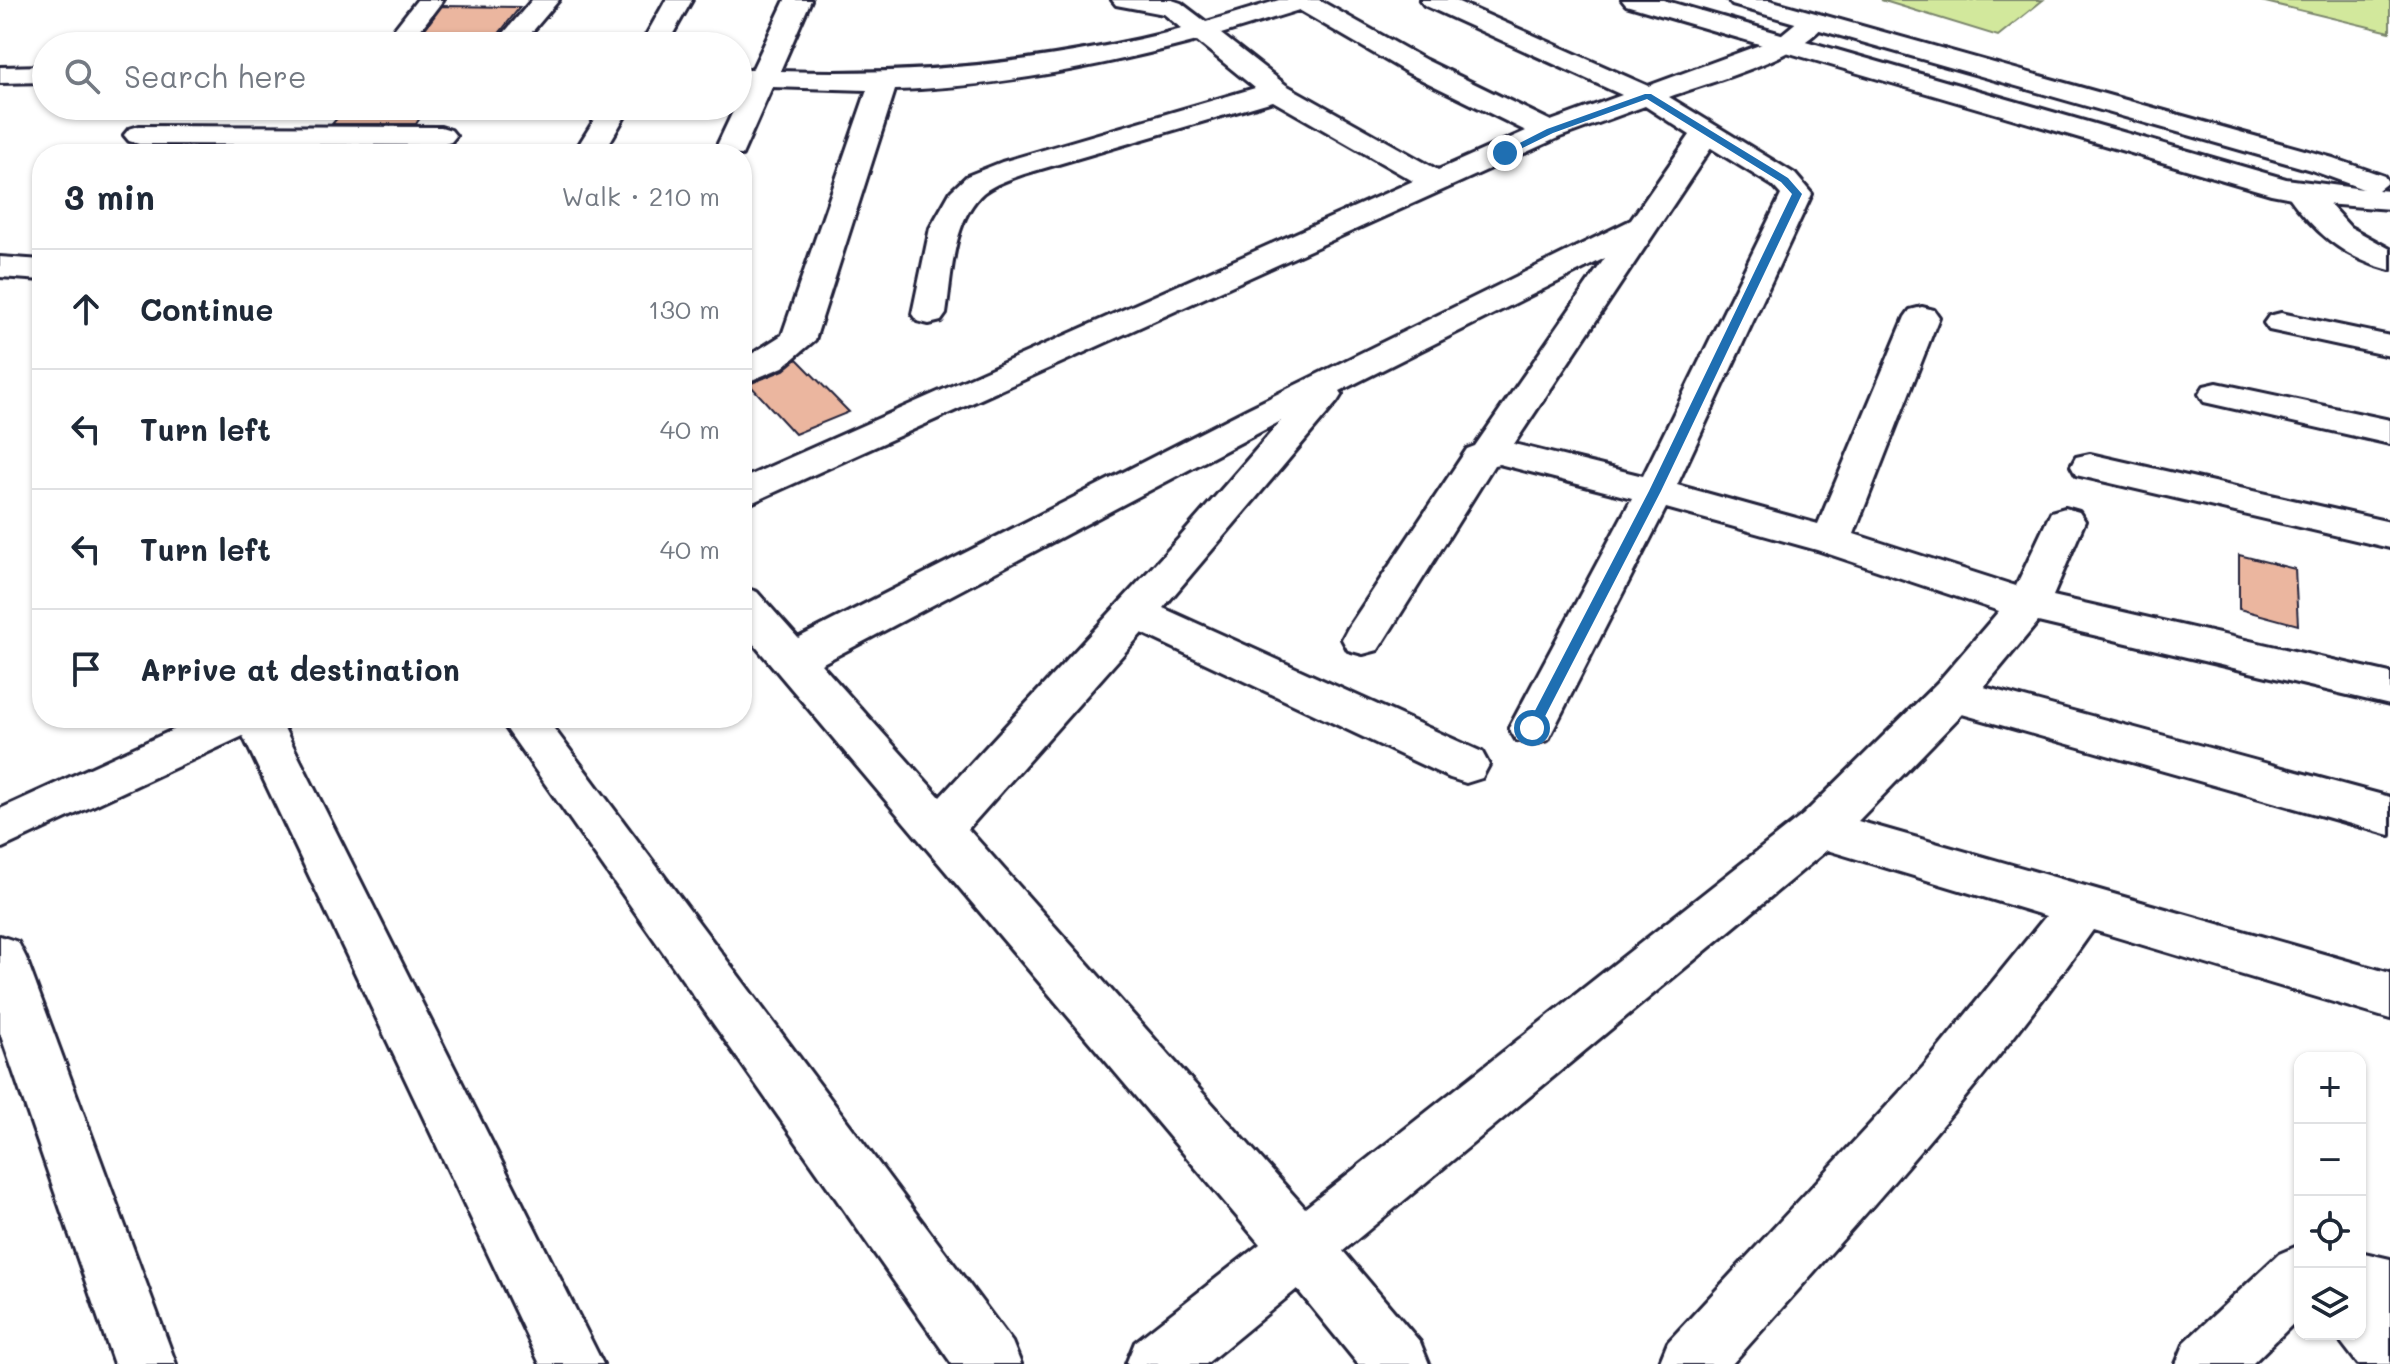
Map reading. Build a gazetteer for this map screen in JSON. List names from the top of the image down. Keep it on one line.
{"page":{"search":"Search here","heading":["3 min","Walk · 210 m"],"list":[["Continue","130 m"],["Turn left","40 m"],["Turn left","40 m"],"Arrive at destination"],"map_buttons":["+","−"]}}
